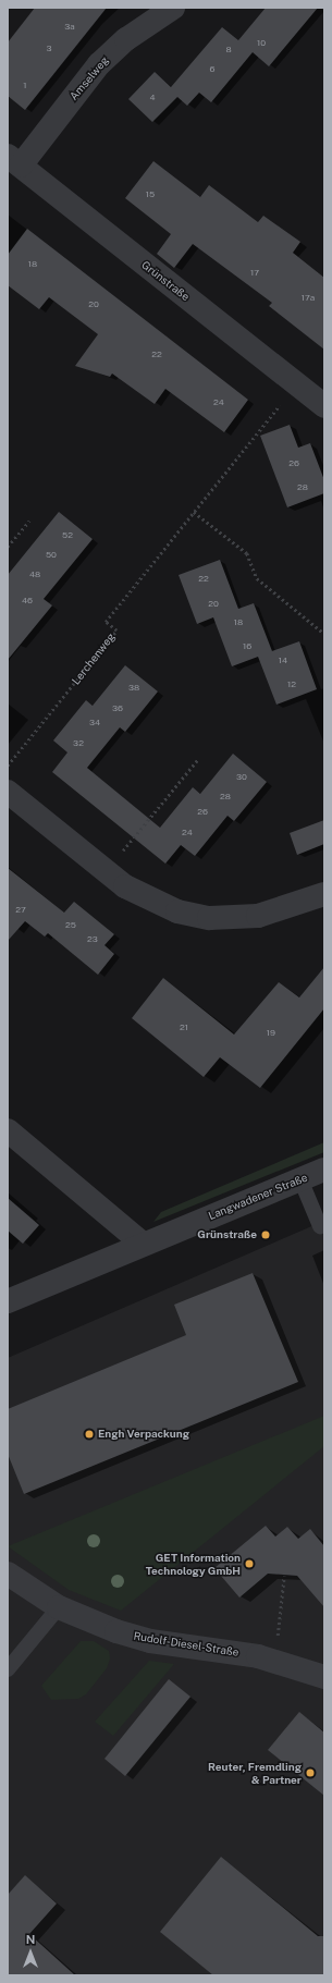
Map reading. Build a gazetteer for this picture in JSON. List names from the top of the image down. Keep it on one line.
{"streets":{"street":["Amselweg","Grünstraße","Langwadener Straße","Rudolf-Diesel-Straße"],"path":["Lerchenweg"]},"crossings":[["Amselweg","Grünstraße"],["Grünstraße","Lerchenweg"]],"places":["Grünstraße","Engh Verpackung","GET Information Technology GmbH","Reuter, Fremdling & Partner"],"house_numbers":["3a","10","3","8","6","1","4","15","18","17","17a","20","22","24","26","28","52","50","48","22","46","20","18","16","14","12","38","36","34","32","30","28","26","24","27","25","23","21","19"],"north":"top"}
